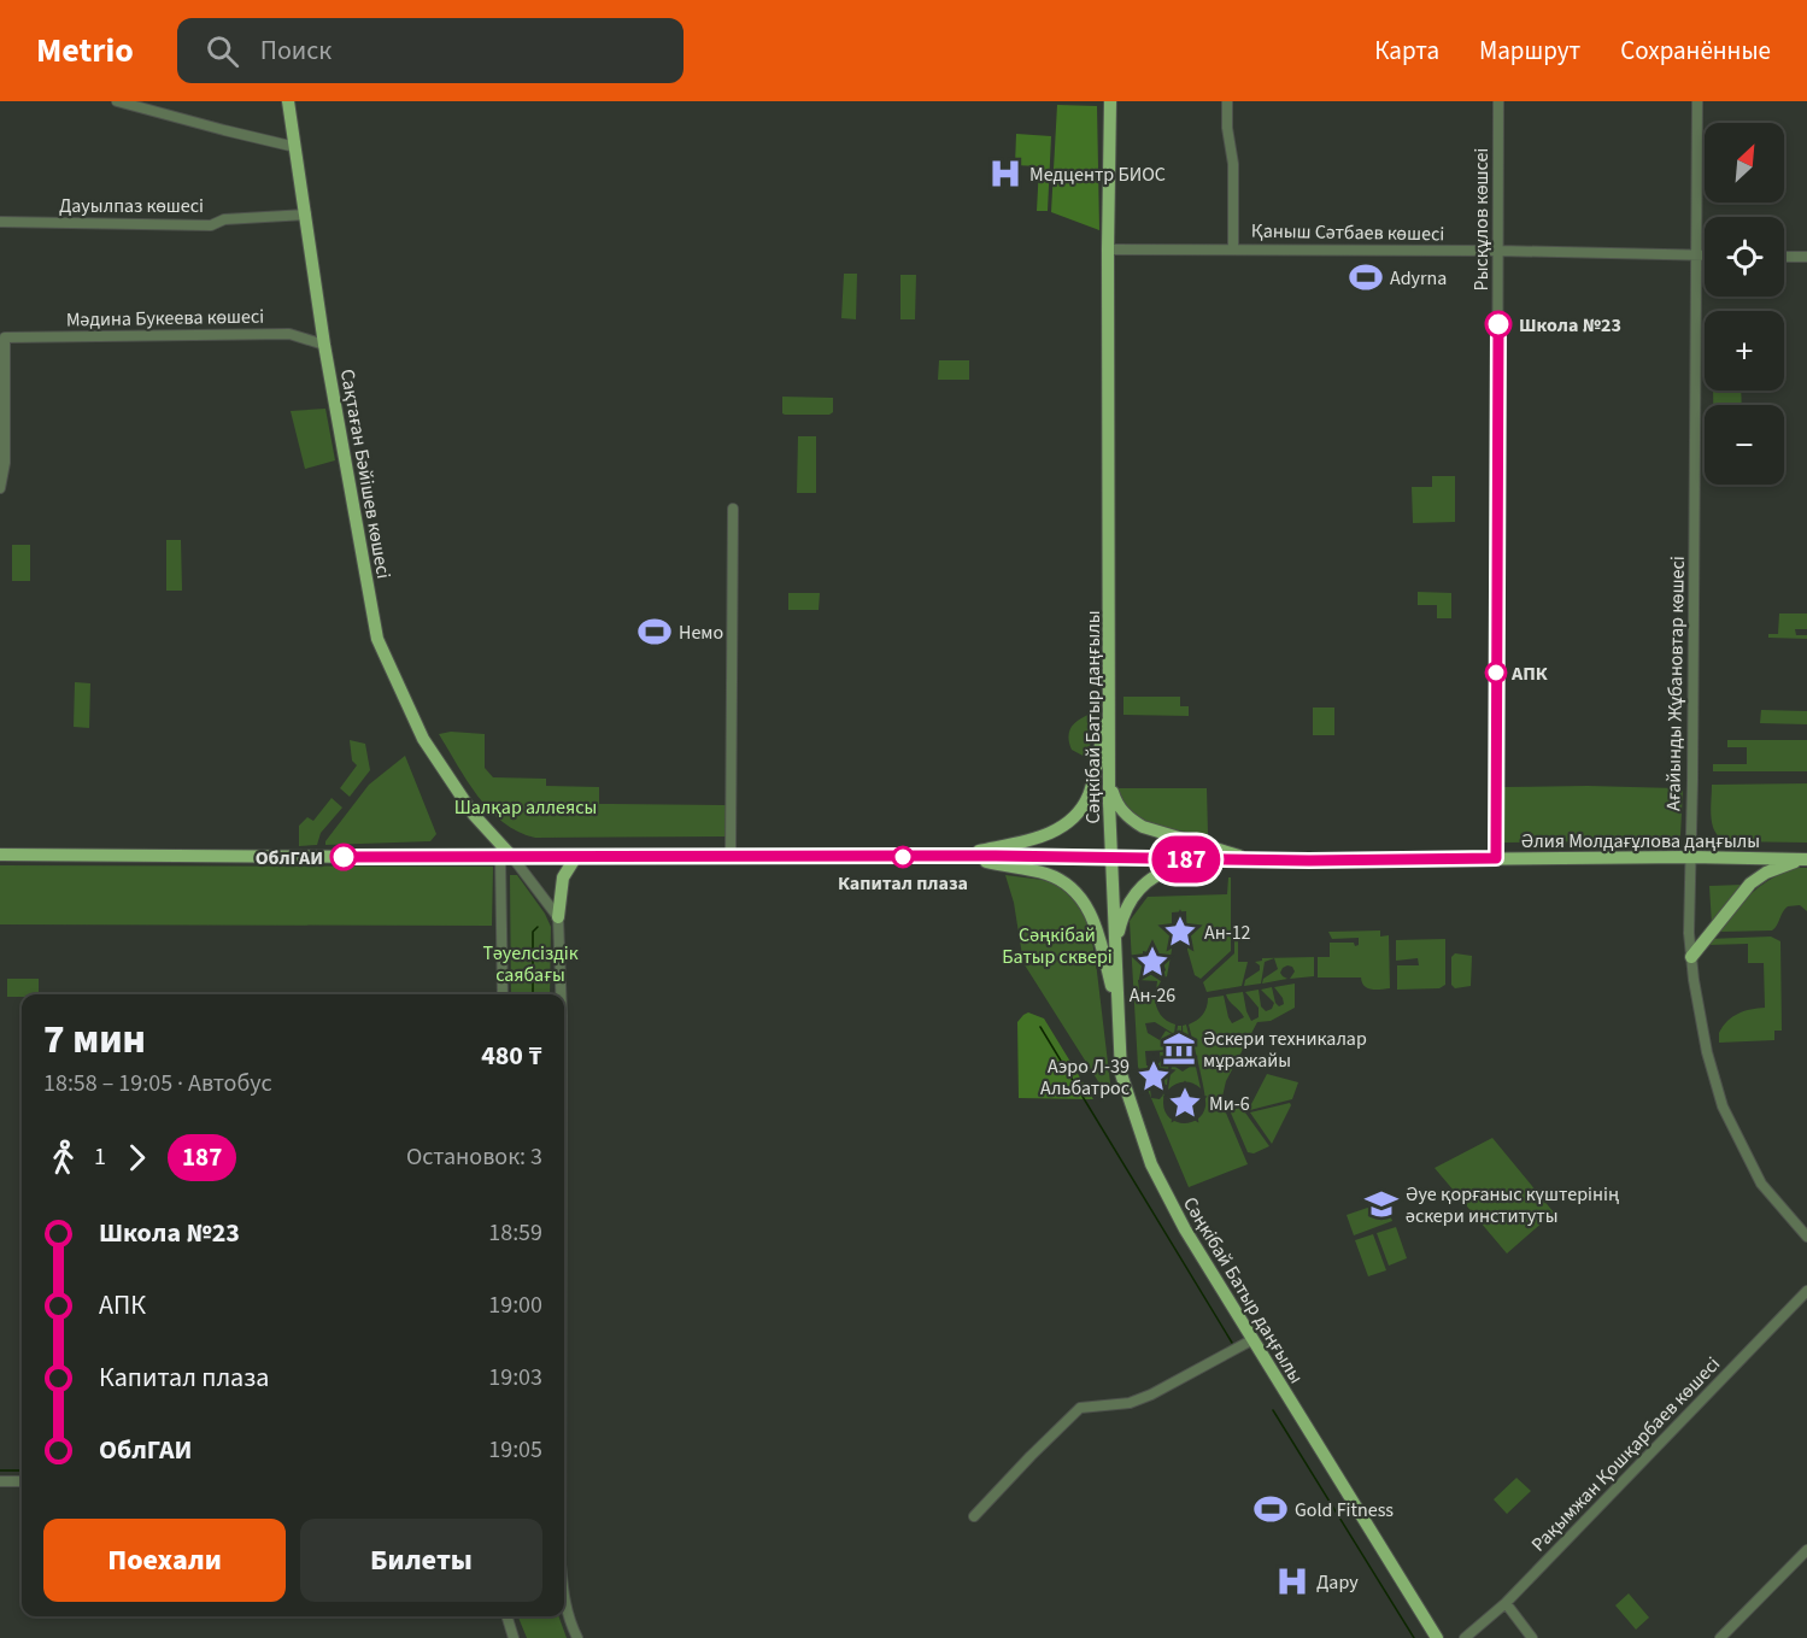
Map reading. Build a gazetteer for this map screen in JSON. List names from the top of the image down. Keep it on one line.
{"streets":{"main road":["Сақтаған Бәйішев көшесі","Сәңкібай Батыр даңғылы","Әлия Молдағұлова даңғылы"],"street":["Дауылпаз көшесі","Рысқұлов көшсеі","Қаныш Сәтбаев көшесі","Мәдина Букеева көшесі","Ағайынды Жұбановтар көшесі","Рақымжан Қошқарбаев көшесі"]},"crossings":[["Дауылпаз көшесі","Сақтаған Бәйішев көшесі"],["Рысқұлов көшсеі","Қаныш Сәтбаев көшесі"],["Рысқұлов көшсеі","Әлия Молдағұлова даңғылы"],["Қаныш Сәтбаев көшесі","Ағайынды Жұбановтар көшесі"],["Қаныш Сәтбаев көшесі","Сәңкібай Батыр даңғылы"],["Мәдина Букеева көшесі","Сақтаған Бәйішев көшесі"],["Сақтаған Бәйішев көшесі","Әлия Молдағұлова даңғылы"],["Ағайынды Жұбановтар көшесі","Әлия Молдағұлова даңғылы"],["Сәңкібай Батыр даңғылы","Әлия Молдағұлова даңғылы"]],"parks":["Шалқар аллеясы","Сәңкібай Батыр сквері","Тәуелсіздік саябағы"],"places":{"hospital":["Медцентр БИОС","Дару"],"sports":["Adyrna","Немо","Gold Fitness"],"other":["Школа №23","АПК","ОблГАИ","Капитал плаза"],"place":["Ан-12","Ан-26","Аэро Л-39 Альбатрос","Ми-6"],"museum":["Әскери техникалар мұражайы"],"school or university":["Әуе қорғаныс күштерінің әскери институты"]},"lines":["bus line 187"],"north":"top right","page":{"header":"Metrio","search":"Поиск","nav":["Карта","Маршрут","Сохранённые"],"on_map":"187","map_buttons":["+","−"],"heading":["7 мин","18:58 – 19:05 · Автобус","480 ₸"],"legs":["1","187","Остановок: 3"],"list":[{"name":"Школа №23","value":"18:59"},{"name":"АПК","value":"19:00"},{"name":"Капитал плаза","value":"19:03"},{"name":"ОблГАИ","value":"19:05"}],"buttons":["Поехали","Билеты"]}}
